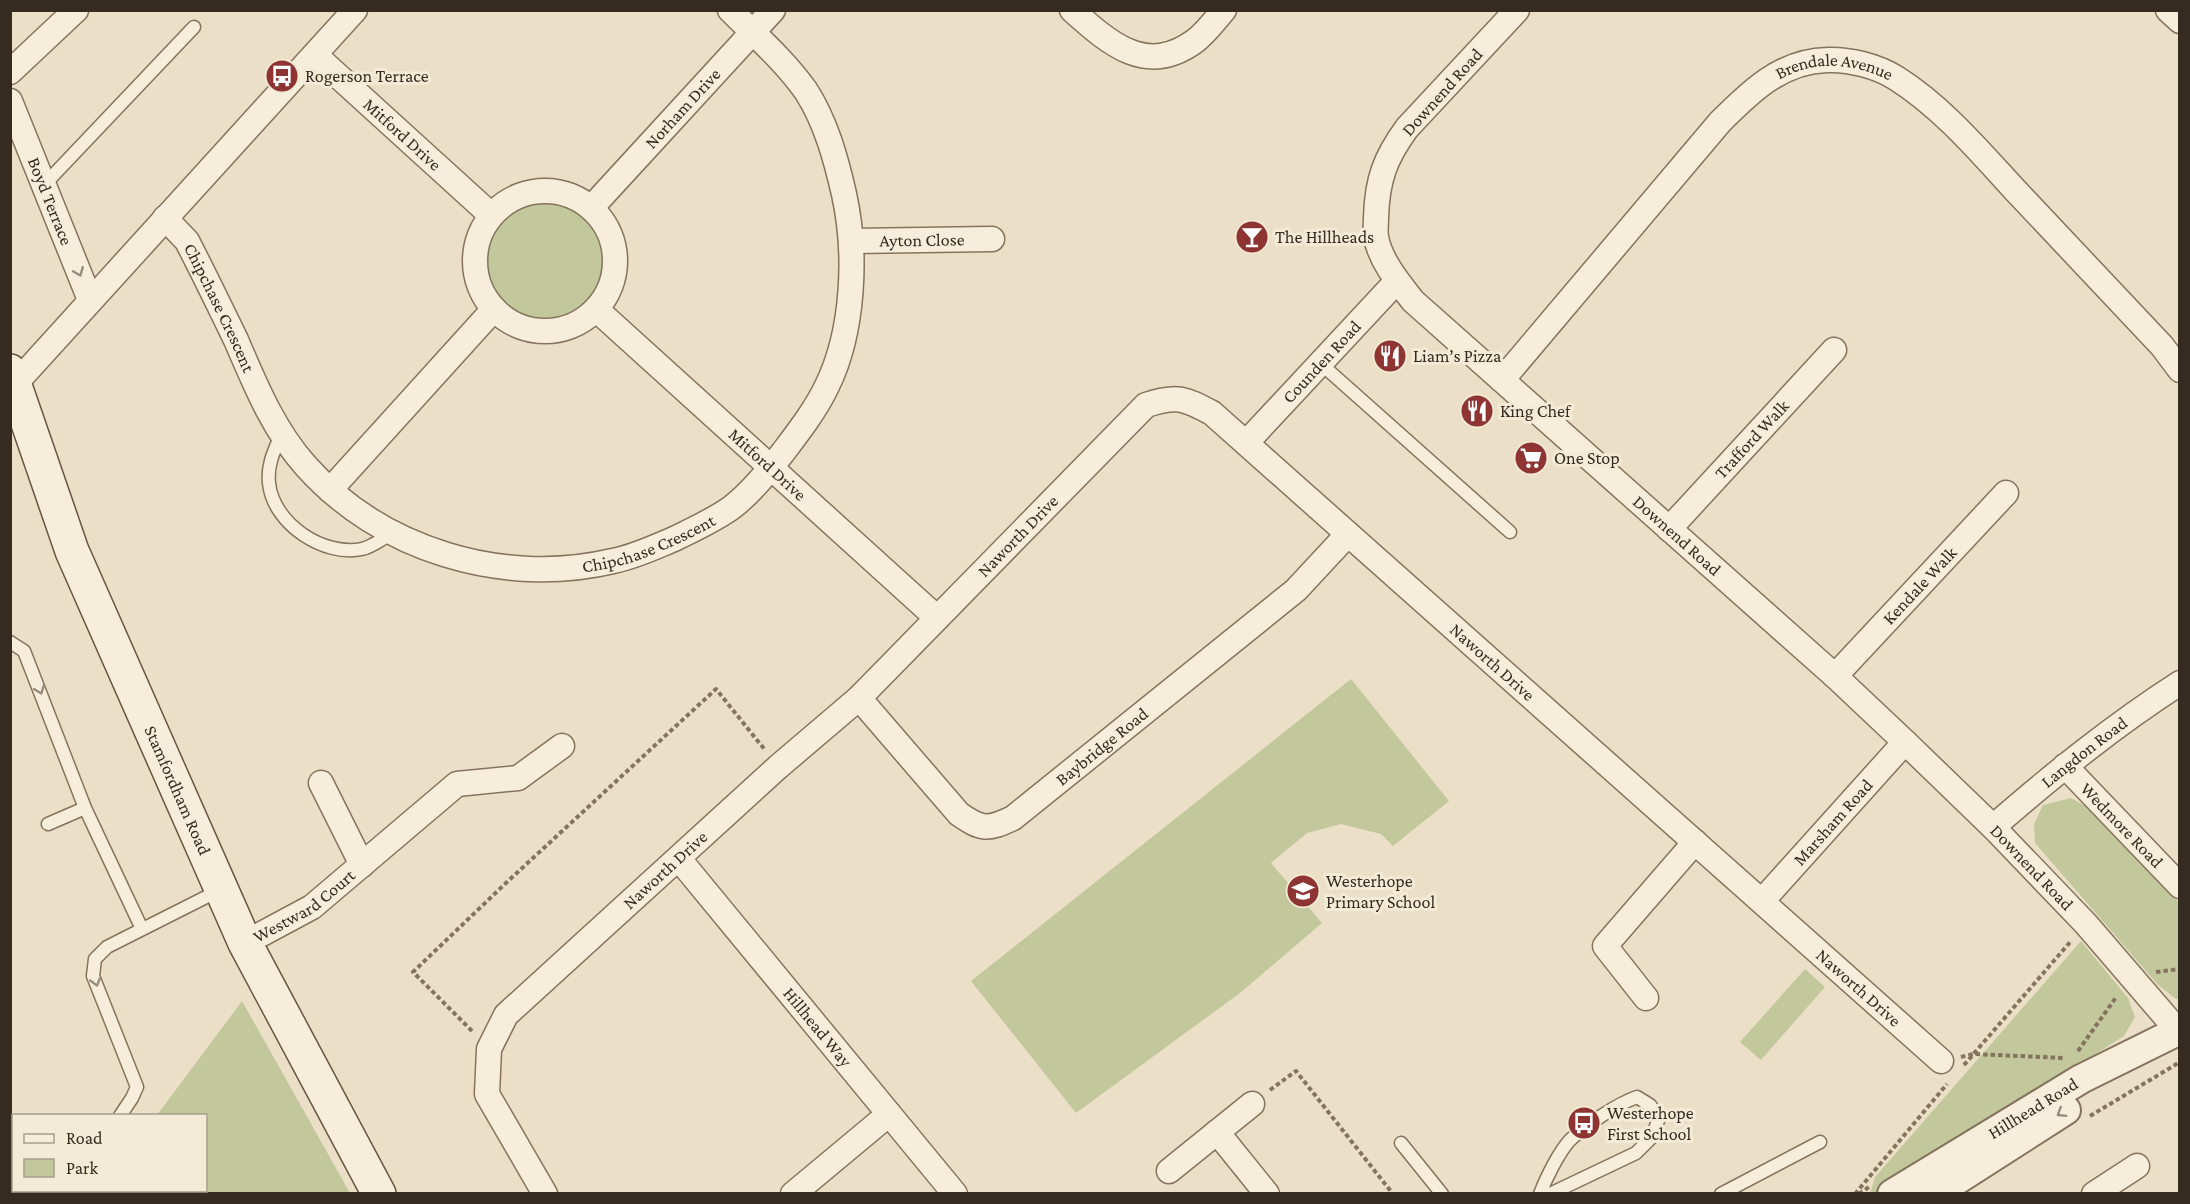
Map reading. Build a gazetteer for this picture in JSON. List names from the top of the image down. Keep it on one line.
{"streets":{"main road":["Stamfordham Road"],"street":["Brendale Avenue","Downend Road","Norham Drive","Mitford Drive","Boyd Terrace","Ayton Close","Chipchase Crescent","Counden Road","Trafford Walk","Naworth Drive","Kendale Walk","Baybridge Road","Langdon Road","Marsham Road","Wedmore Road","Westward Court","Hillhead Way","Hillhead Road"]},"crossings":[["Brendale Avenue","Downend Road"],["Downend Road","Counden Road"],["Downend Road","Trafford Walk"],["Downend Road","Kendale Walk"],["Downend Road","Langdon Road"],["Downend Road","Marsham Road"],["Downend Road","Hillhead Road"],["Norham Drive","Mitford Drive"],["Norham Drive","Chipchase Crescent"],["Mitford Drive","Chipchase Crescent"],["Mitford Drive","Naworth Drive"],["Ayton Close","Chipchase Crescent"],["Counden Road","Naworth Drive"],["Naworth Drive","Baybridge Road"],["Naworth Drive","Marsham Road"],["Naworth Drive","Hillhead Way"],["Langdon Road","Wedmore Road"],["Stamfordham Road","Westward Court"]],"one_way":["Boyd Terrace"],"places":{"bus stop":["Rogerson Terrace","Westerhope First School"],"bar":["The Hillheads"],"restaurant":["Liam’s Pizza","King Chef"],"supermarket":["One Stop"],"school or university":["Westerhope Primary School"]},"legend":["Road","Park"]}
